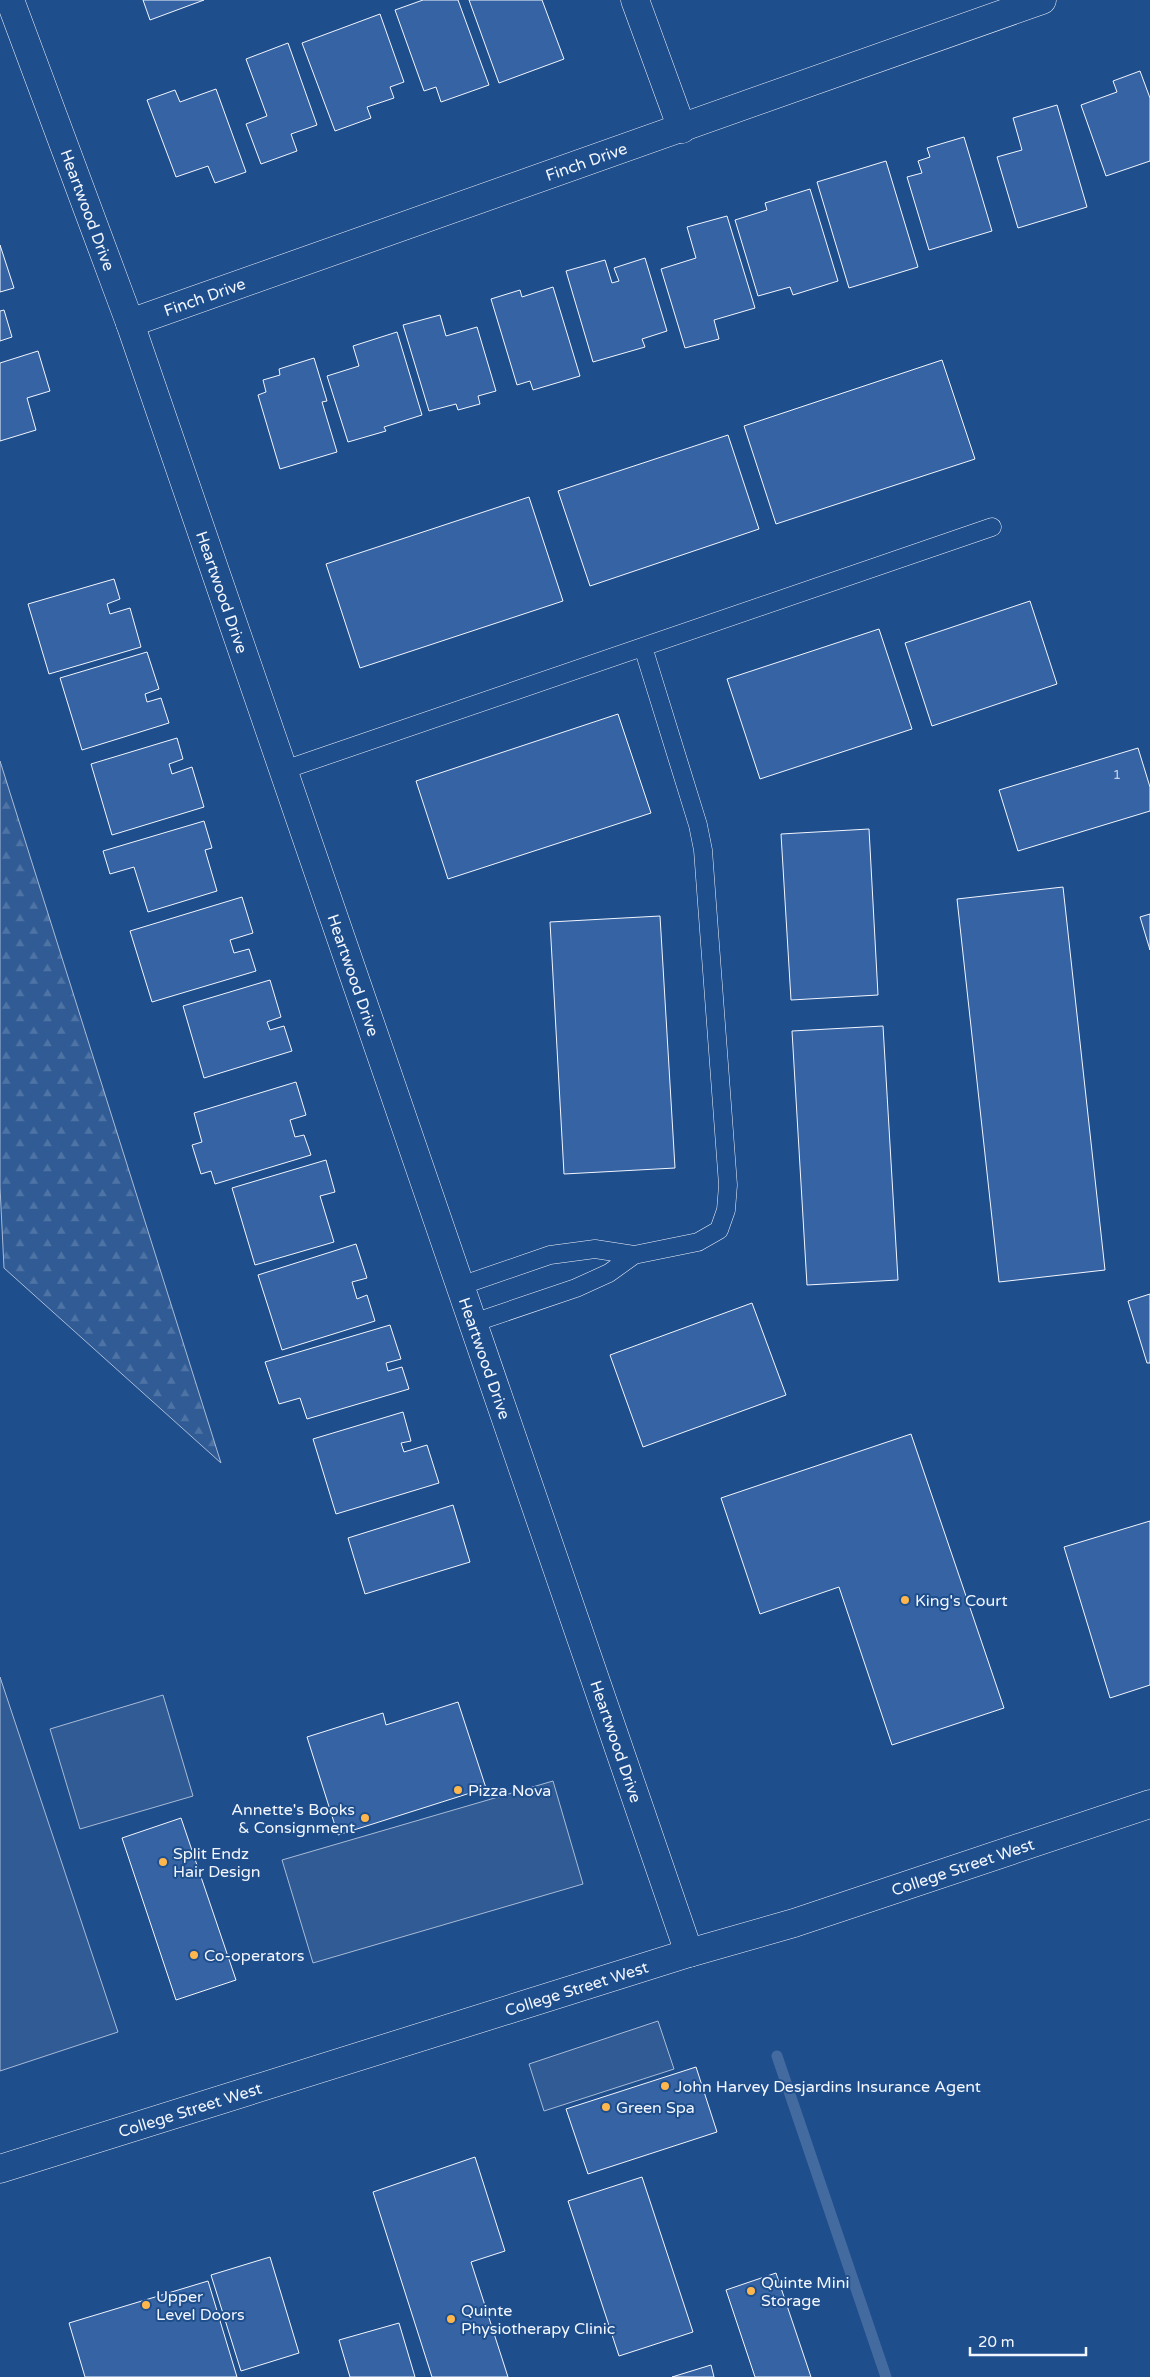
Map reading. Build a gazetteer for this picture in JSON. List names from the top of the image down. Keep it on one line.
{"streets":{"street":["Finch Drive","Heartwood Drive","College Street West"]},"crossings":[["Finch Drive","Heartwood Drive"],["Heartwood Drive","College Street West"]],"places":["King's Court","Pizza Nova","Annette's Books & Consignment","Split Endz Hair Design","Co-operators","John Harvey Desjardins Insurance Agent","Green Spa","Quinte Mini Storage","Upper Level Doors","Quinte Physiotherapy Clinic"],"house_numbers":["1"],"scale_bar":"20 m"}
